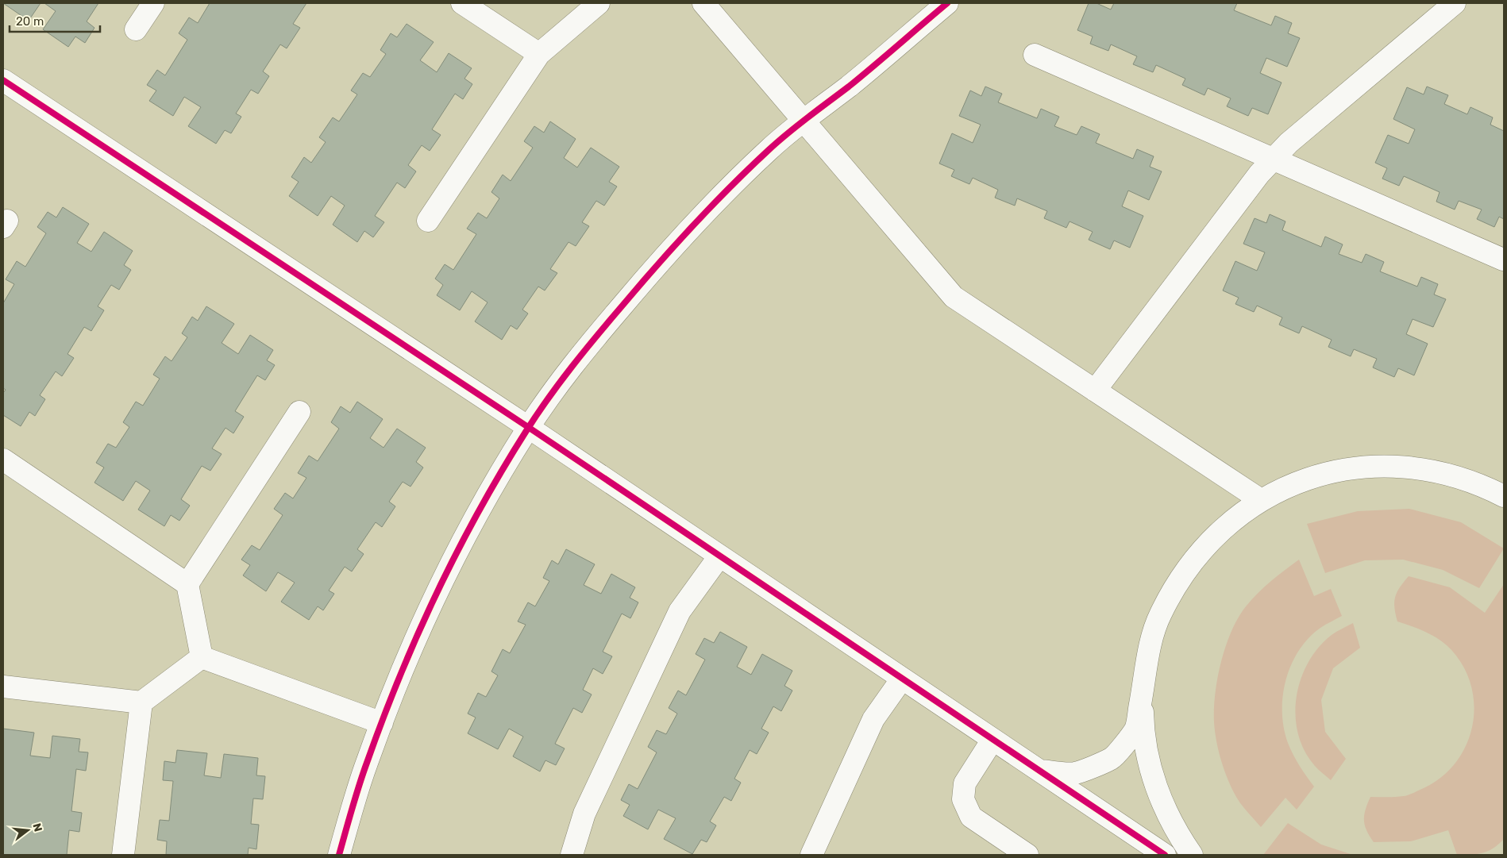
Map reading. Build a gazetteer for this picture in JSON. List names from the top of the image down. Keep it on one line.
{"scale_bar":"20 m","north":"right"}
